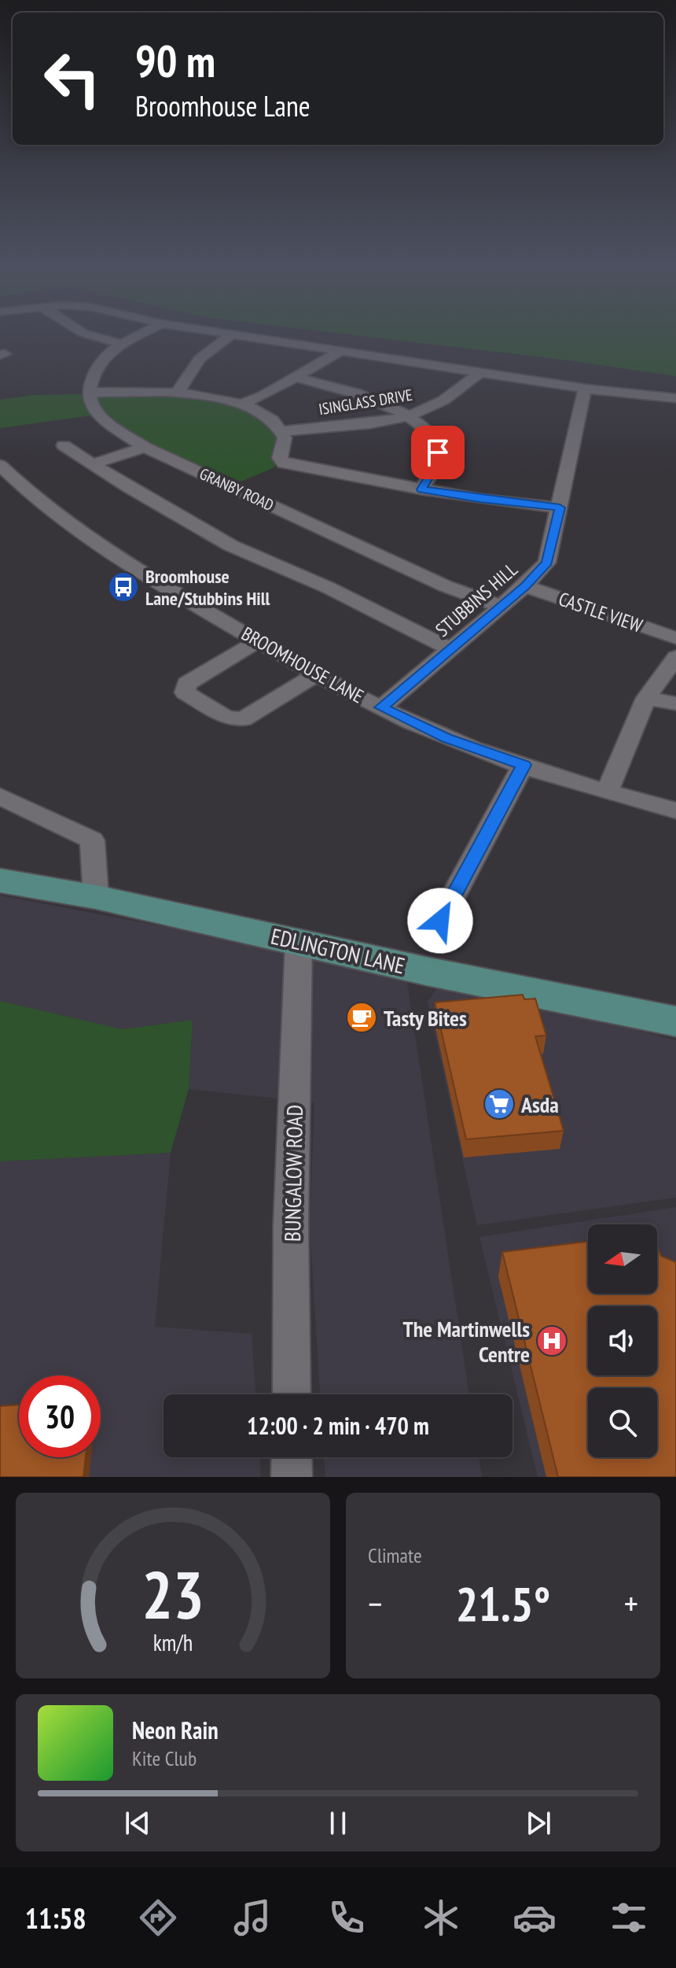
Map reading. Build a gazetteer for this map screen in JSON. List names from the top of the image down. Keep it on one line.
{"streets":{"main road":["EDLINGTON LANE"],"street":["ISINGLASS DRIVE","GRANBY ROAD","STUBBINS HILL","CASTLE VIEW","BROOMHOUSE LANE","BUNGALOW ROAD"]},"crossings":[["GRANBY ROAD","STUBBINS HILL"],["STUBBINS HILL","CASTLE VIEW"],["STUBBINS HILL","BROOMHOUSE LANE"],["EDLINGTON LANE","BUNGALOW ROAD"]],"places":{"bus stop":["Broomhouse Lane/Stubbins Hill"],"cafe":["Tasty Bites"],"supermarket":["Asda"],"hospital":["The Martinwells Centre"]},"north":"left","page":{"turn":["90 m","Broomhouse Lane"],"limit":"30","trip":"12:00 · 2 min · 470 m","tile":"Climate","heat":["−","21.5°","+"],"song":["Neon Rain","Kite Club"],"tabs":"11:58","gauge":["23","km/h"]}}
